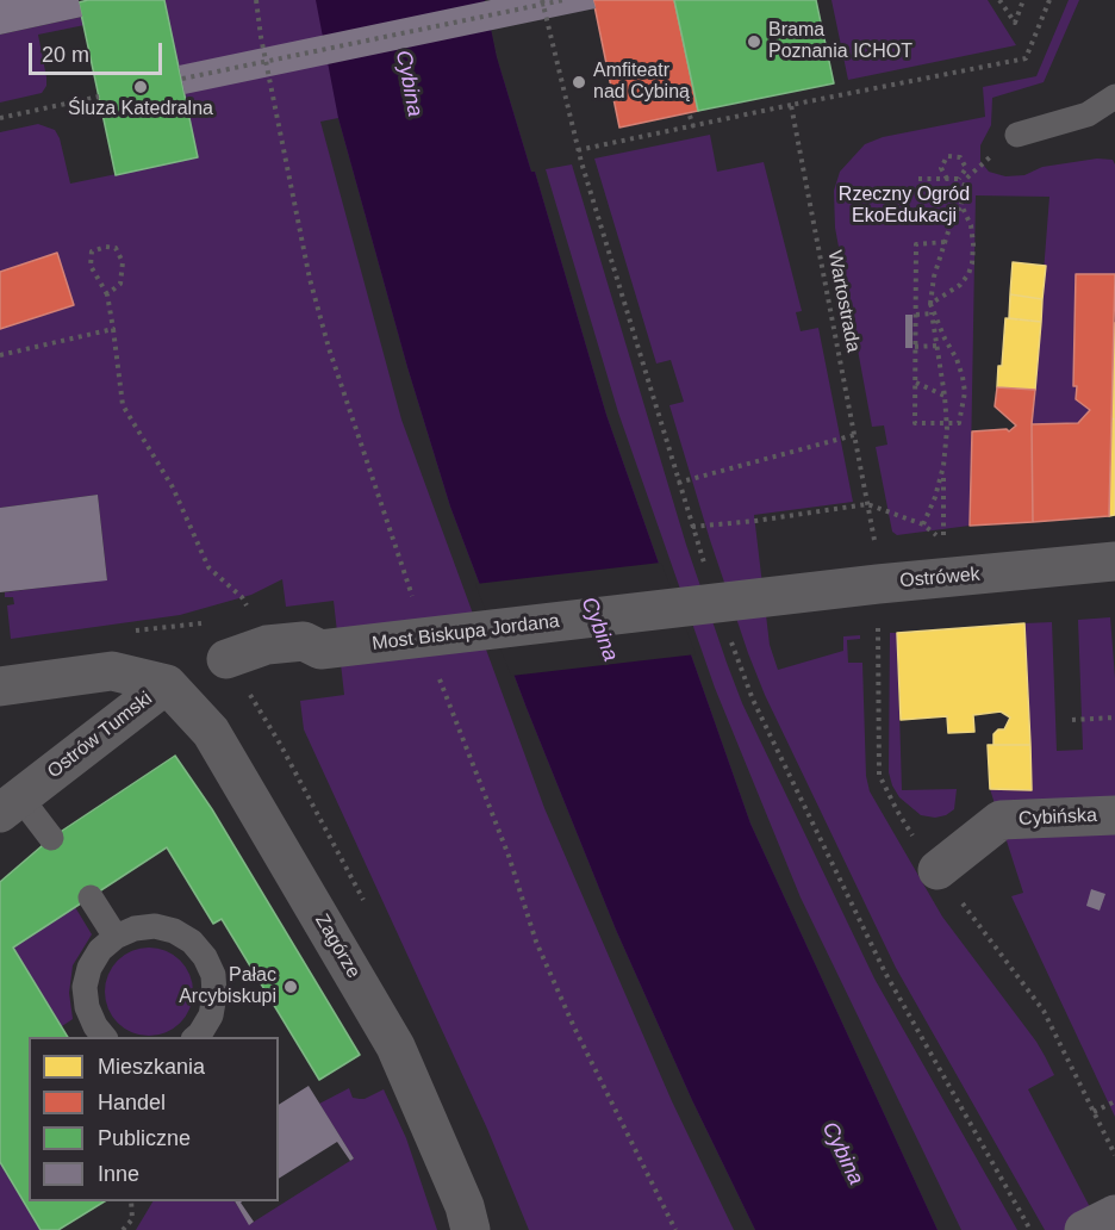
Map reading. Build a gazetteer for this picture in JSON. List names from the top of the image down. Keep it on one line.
{"streets":{"street":["Ostrówek","Most Biskupa Jordana","Ostrów Tumski","Cybińska","Zagórze"],"path":["Wartostrada"]},"crossings":[["Ostrówek","Most Biskupa Jordana"],["Ostrów Tumski","Zagórze"]],"water":["Cybina"],"parks":["Rzeczny Ogród EkoEdukacji"],"places":["Brama Poznania ICHOT","Amfiteatr nad Cybiną","Śluza Katedralna","Pałac Arcybiskupi"],"legend":["Mieszkania","Handel","Publiczne","Inne"],"scale_bar":"20 m"}
